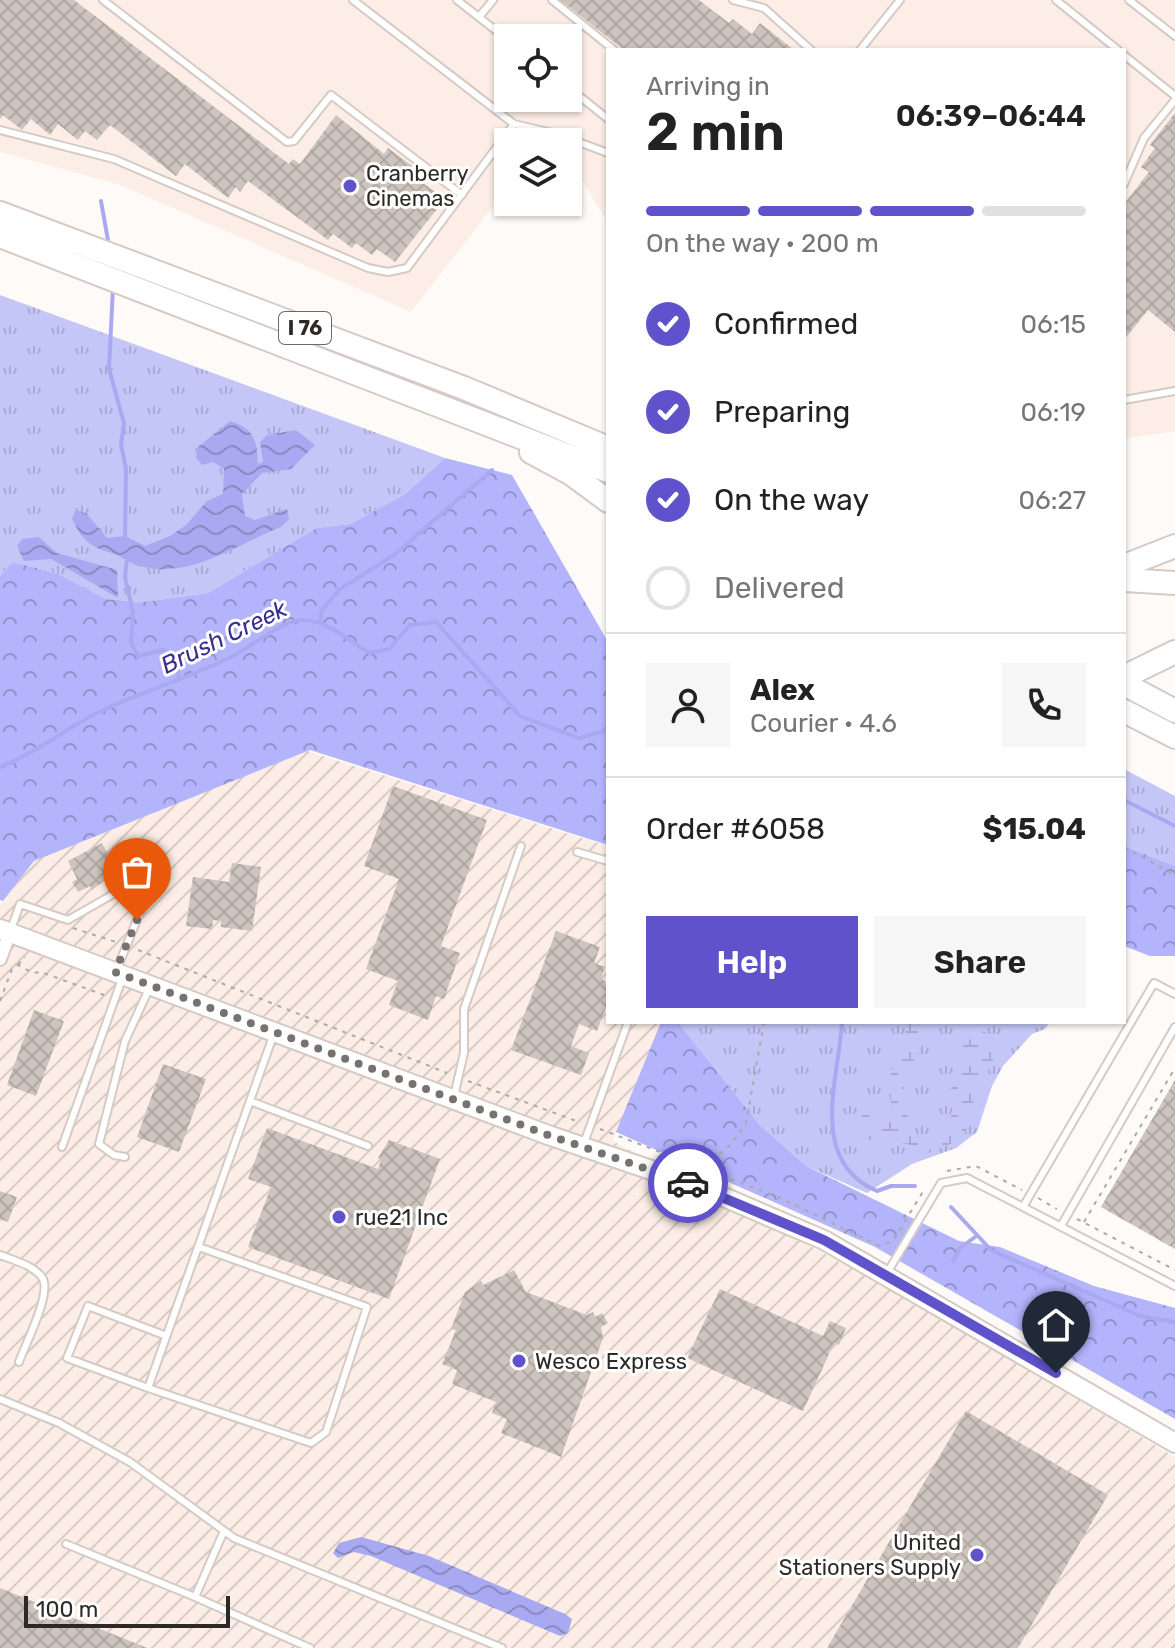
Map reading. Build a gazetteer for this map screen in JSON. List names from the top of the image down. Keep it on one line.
{"streets":{"highway":["I 76"]},"water":["Brush Creek"],"places":["Cranberry Cinemas","rue21 Inc","Wesco Express","United Stationers Supply"],"scale_bar":"100 m","page":{"heading":["2 min","Arriving in","06:39–06:44"],"panel":["Alex","Courier · 4.6","Order #6058","$15.04"],"bar":"On the way · 200 m","list":[["Confirmed","06:15"],["Preparing","06:19"],["On the way","06:27"],"Delivered"],"buttons":["Help","Share"],"scale":"100 m"}}
